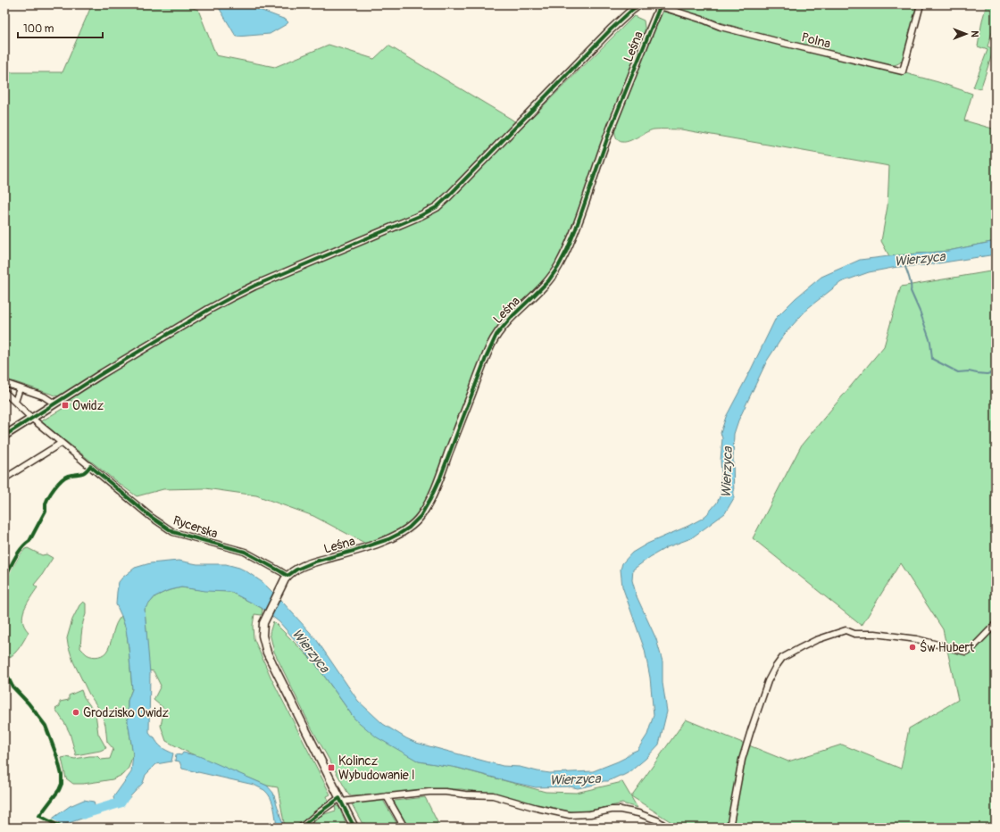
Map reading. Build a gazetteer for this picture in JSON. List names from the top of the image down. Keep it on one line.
{"streets":{"street":["Polna","Leśna","Rycerska"]},"crossings":[["Polna","Leśna"],["Leśna","Rycerska"]],"water":["Wierzyca"],"places":{"transit":["Owidz","Kolincz Wybudowanie I"],"other":["Św Hubert","Grodzisko Owidz"]},"scale_bar":"100 m","north":"right"}
